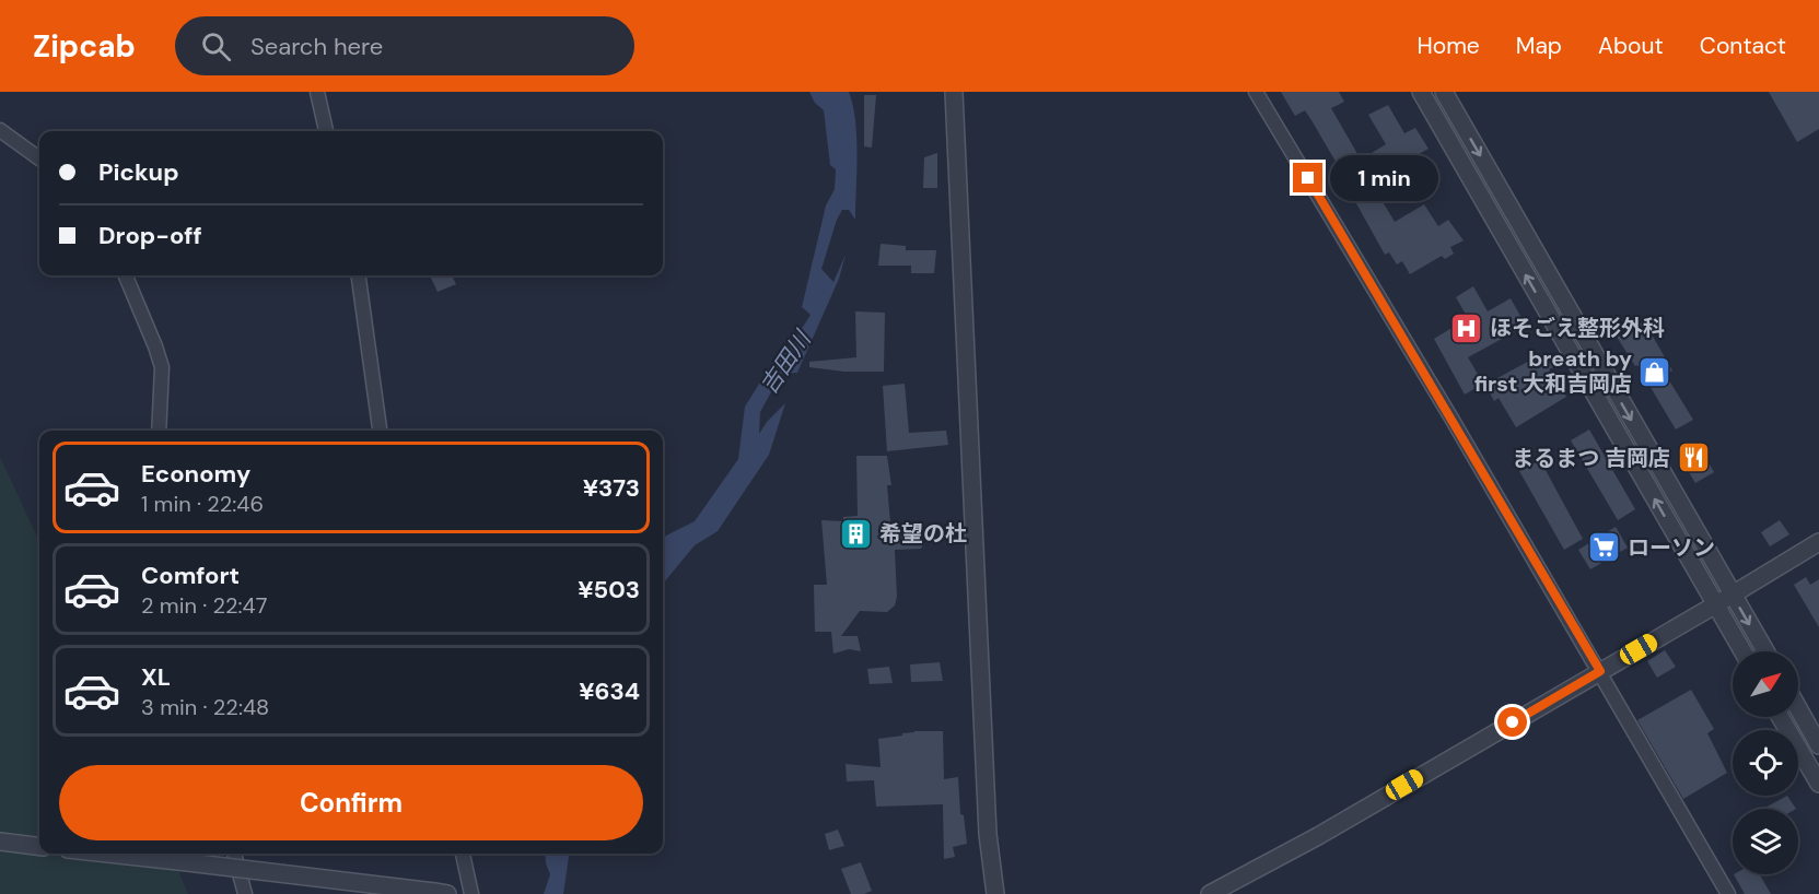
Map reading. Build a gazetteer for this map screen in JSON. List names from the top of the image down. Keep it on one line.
{"water":["吉田川"],"places":{"hospital":["ほそごえ整形外科"],"shop":["breath by first 大和吉岡店"],"restaurant":["まるまつ 吉岡店"],"building":["希望の杜"],"supermarket":["ローソン"]},"north":"top right","page":{"header":"Zipcab","search":"Search here","nav":["Home","Map","About","Contact"],"banner":["Pickup","Drop-off"],"bubble":"1 min","list":[{"name":"Economy","note":"1 min · 22:46","value":"¥373"},{"name":"Comfort","note":"2 min · 22:47","value":"¥503"},{"name":"XL","note":"3 min · 22:48","value":"¥634"}],"buttons":"Confirm"}}
